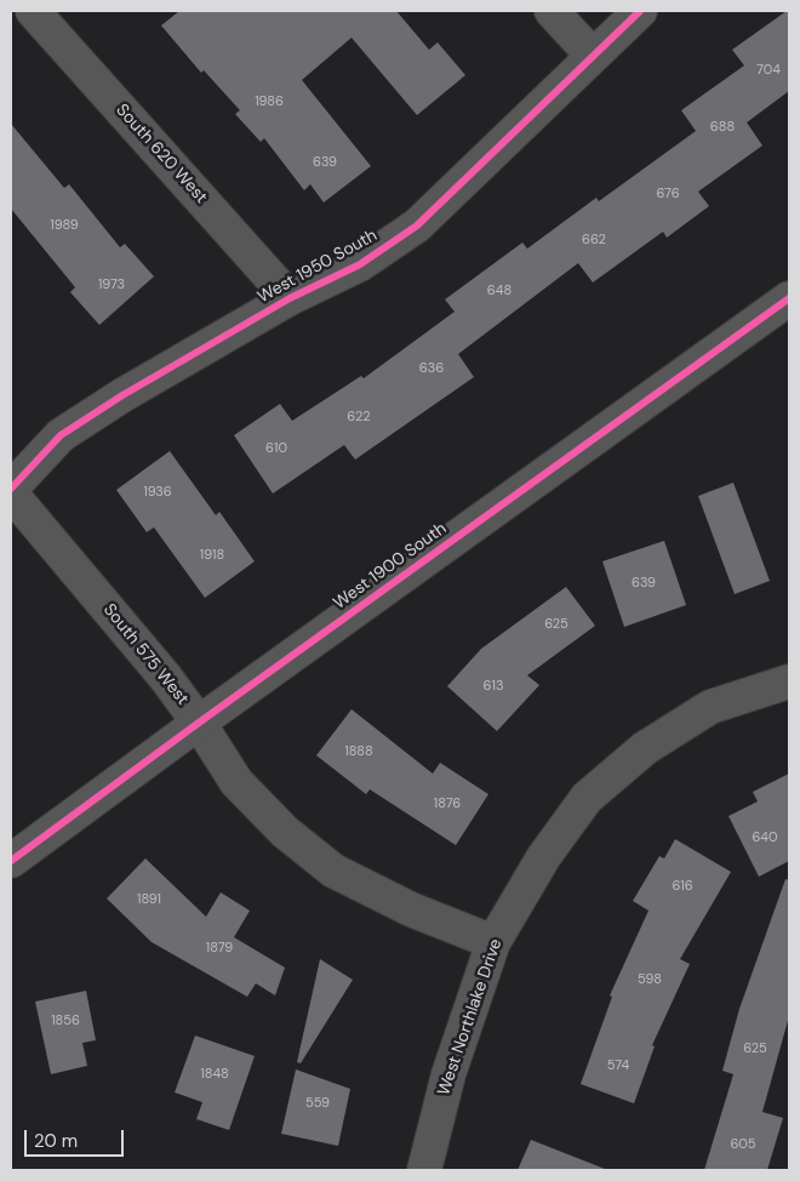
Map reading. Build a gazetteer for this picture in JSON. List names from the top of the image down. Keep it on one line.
{"streets":{"street":["South 620 West","West 1950 South","West 1900 South","South 575 West","West Northlake Drive"]},"crossings":[["South 620 West","West 1950 South"],["West 1900 South","South 575 West"],["South 575 West","West Northlake Drive"]],"house_numbers":["704","1986","688","639","676","1989","662","1973","648","636","622","610","1936","1918","639","625","613","1888","1876","640","616","1891","1879","598","1856","625","574","1848","559","605"],"scale_bar":"20 m"}
